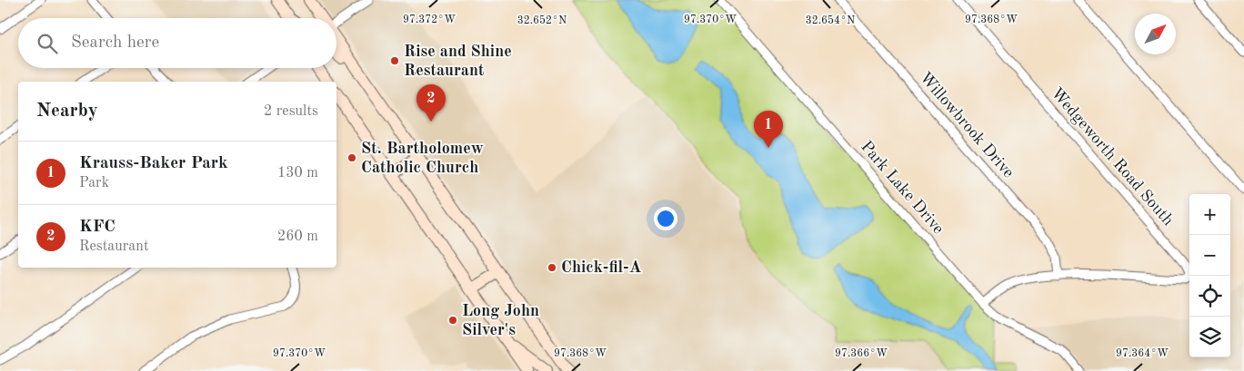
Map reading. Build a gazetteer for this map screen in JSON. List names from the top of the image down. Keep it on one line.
{"streets":{"street":["Willowbrook Drive","Wedgeworth Road South","Park Lake Drive"]},"crossings":[["Willowbrook Drive","Wedgeworth Road South"],["Wedgeworth Road South","Park Lake Drive"]],"places":["Rise and Shine Restaurant","St. Bartholomew Catholic Church","Chick-fil-A","Long John Silver's"],"north":"top right","page":{"search":"Search here","heading":["Nearby","2 results"],"pins":["2","1"],"list":[{"mark":"1","name":"Krauss-Baker Park","note":"Park","value":"130 m"},{"mark":"2","name":"KFC","note":"Restaurant","value":"260 m"}],"map_buttons":["+","−"]},"coordinates":["97.372°W","97.370°W","97.368°W","32.652°N","32.654°N","97.366°W","97.364°W"]}
